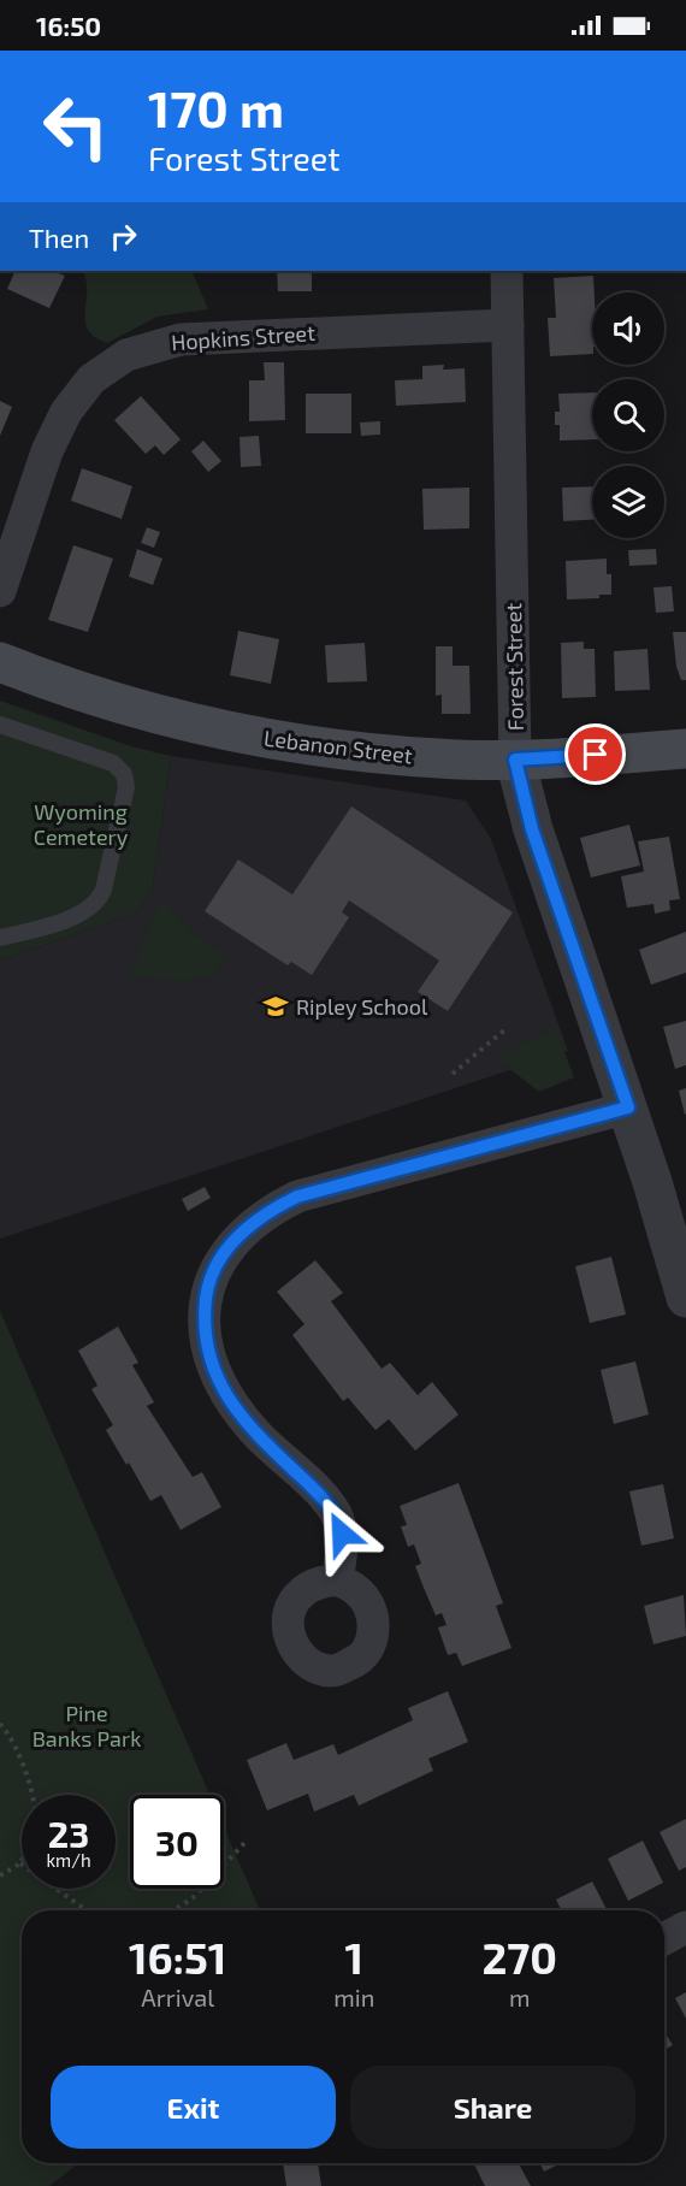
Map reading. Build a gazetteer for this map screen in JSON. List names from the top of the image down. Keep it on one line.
{"streets":{"main road":["Lebanon Street"],"street":["Hopkins Street","Forest Street"]},"crossings":[["Hopkins Street","Forest Street"],["Forest Street","Lebanon Street"]],"parks":["Wyoming Cemetery","Pine Banks Park"],"places":{"school or university":["Ripley School"]},"page":{"status":"16:50","turn":["170 m","Forest Street"],"then":"Then","speed":"23 km/h","limit":"30","eta":["16:51","Arrival","1","min","270","m"],"buttons":["Exit","Share"]}}
